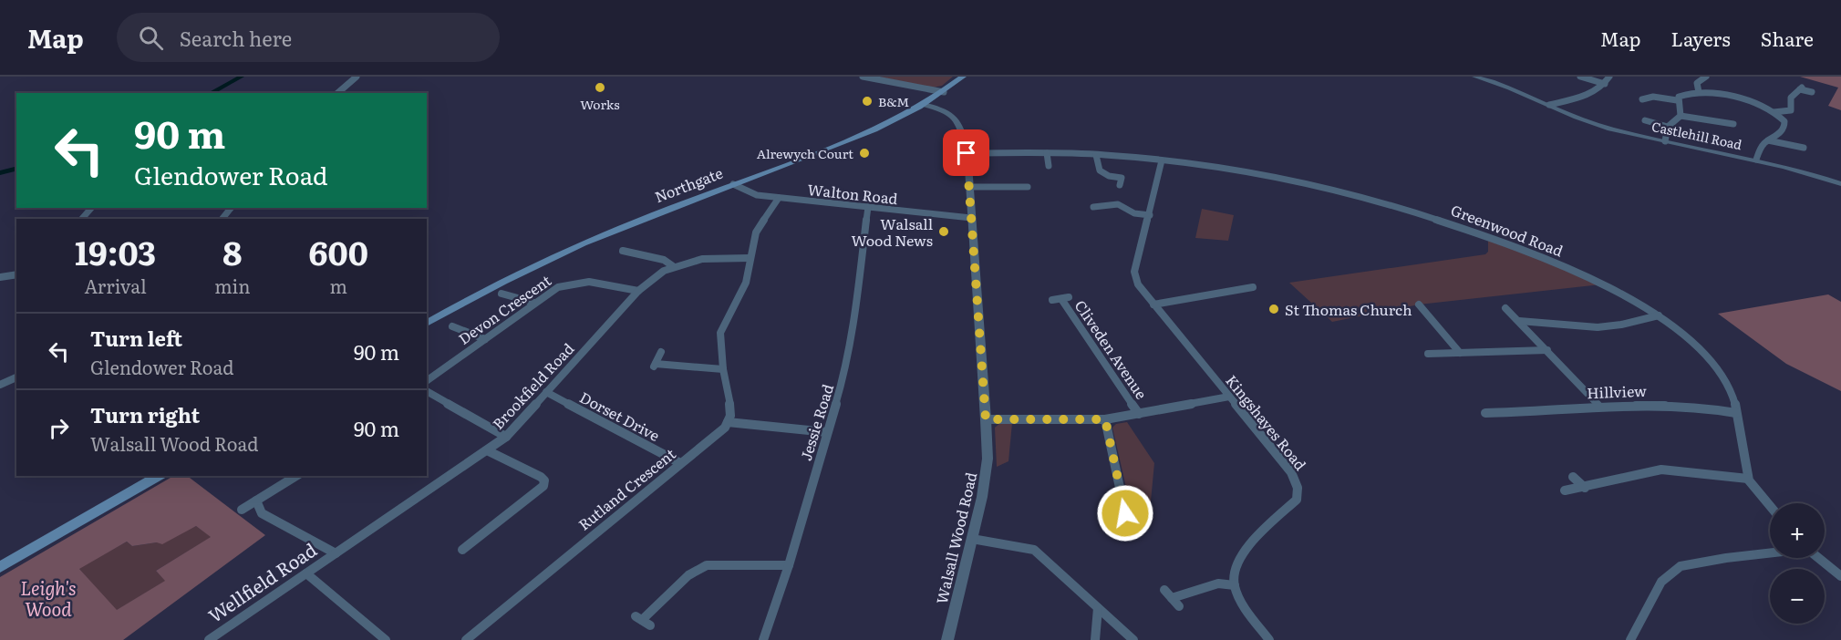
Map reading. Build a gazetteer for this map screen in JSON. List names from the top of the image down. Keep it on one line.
{"streets":{"main road":["Northgate"],"street":["Castlehill Road","Walton Road","Greenwood Road","Devon Crescent","Cliveden Avenue","Brookfield Road","Hillview","Dorset Drive","Jessie Road","Kingshayes Road","Rutland Crescent","Walsall Wood Road","Wellfield Road"]},"crossings":[["Northgate","Walton Road"],["Northgate","Walsall Wood Road"],["Walton Road","Jessie Road"],["Walton Road","Walsall Wood Road"],["Greenwood Road","Hillview"],["Greenwood Road","Kingshayes Road"],["Greenwood Road","Walsall Wood Road"],["Devon Crescent","Brookfield Road"],["Brookfield Road","Dorset Drive"],["Brookfield Road","Wellfield Road"],["Dorset Drive","Rutland Crescent"]],"parks":["Leigh's Wood"],"places":["Works","B&M","Alrewych Court","Walsall Wood News","St Thomas Church"],"page":{"header":"Map","search":"Search here","nav":["Map","Layers","Share"],"turn":["90 m","Glendower Road"],"eta":["19:03","Arrival","8","min","600","m"],"list":[{"name":"Turn left","note":"Glendower Road","value":"90 m"},{"name":"Turn right","note":"Walsall Wood Road","value":"90 m"}],"map_buttons":["+","−"]}}
